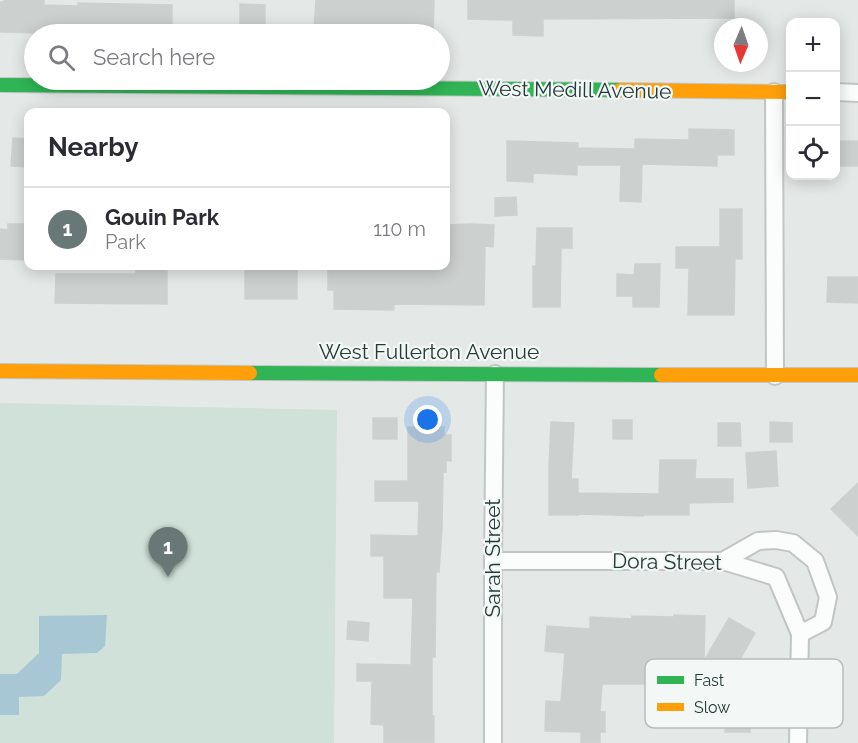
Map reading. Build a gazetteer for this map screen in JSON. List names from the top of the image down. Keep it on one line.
{"streets":{"street":["West Medill Avenue","West Fullerton Avenue","Sarah Street","Dora Street"]},"crossings":[["West Fullerton Avenue","Sarah Street"],["Sarah Street","Dora Street"]],"legend":["Fast","Slow"],"north":"bottom","page":{"map_buttons":["+","−"],"search":"Search here","heading":"Nearby","list":[{"mark":"1","name":"Gouin Park","note":"Park","value":"110 m"}],"pins":"1"}}
